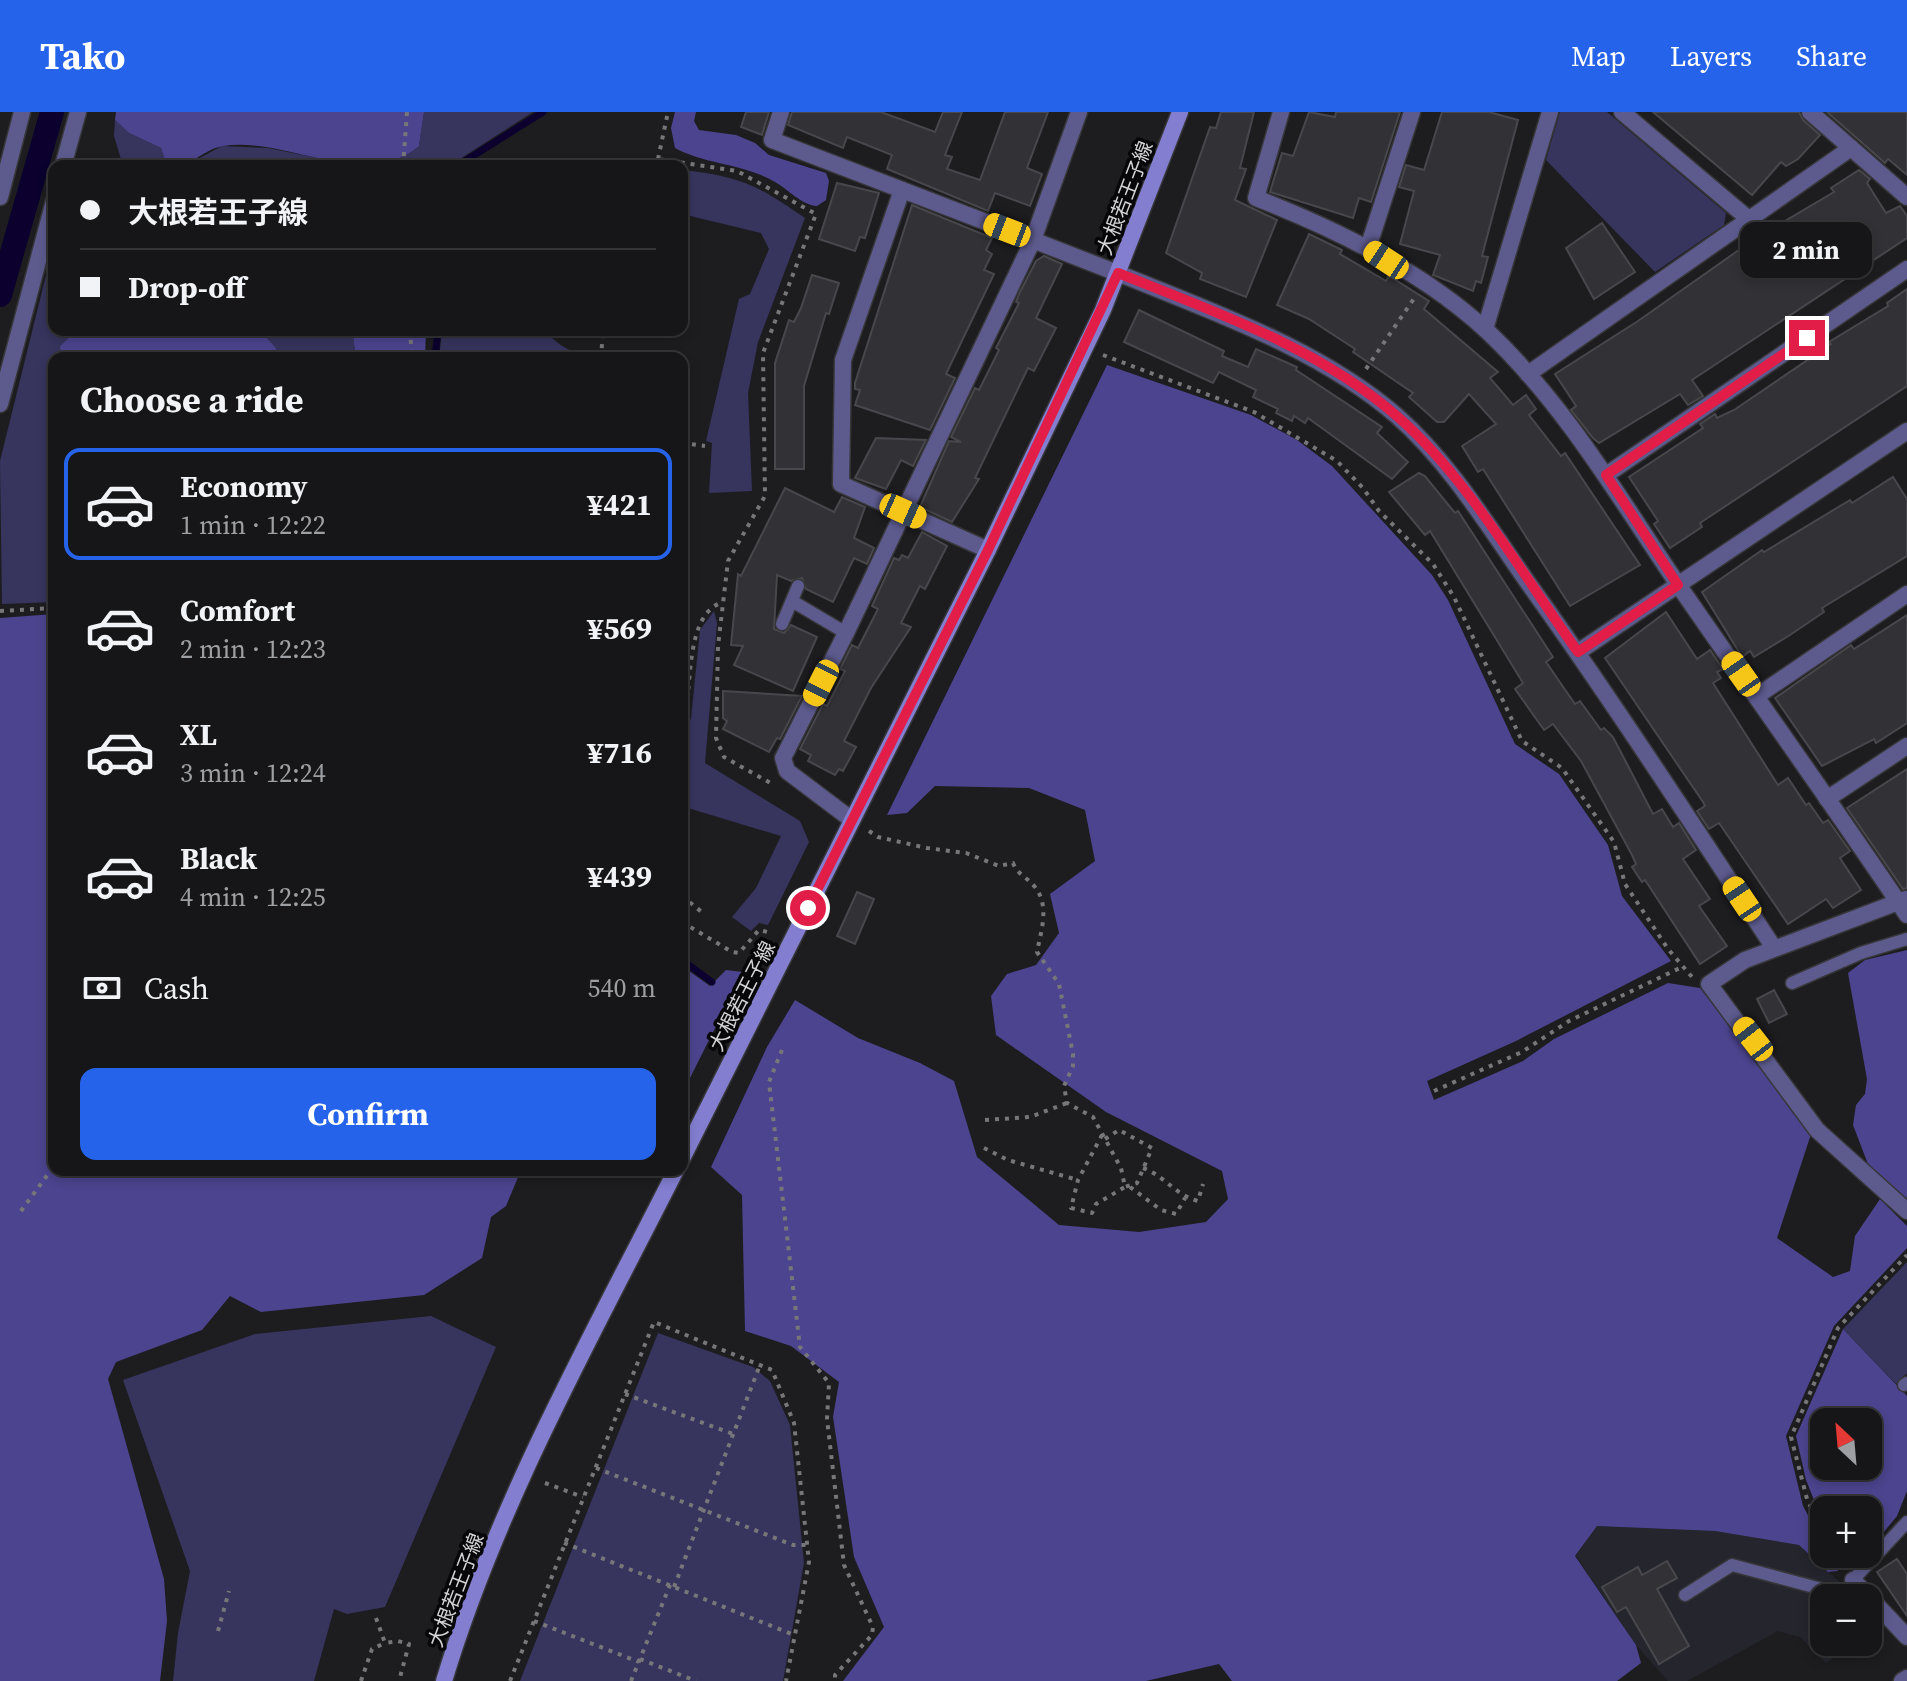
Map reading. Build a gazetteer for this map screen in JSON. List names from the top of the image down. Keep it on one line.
{"streets":{"street":["大根若王子線"]},"north":"top left","page":{"header":"Tako","nav":["Map","Layers","Share"],"banner":["大根若王子線","Drop-off"],"bubble":"2 min","heading":"Choose a ride","list":[{"name":"Economy","note":"1 min · 12:22","value":"¥421"},{"name":"Comfort","note":"2 min · 12:23","value":"¥569"},{"name":"XL","note":"3 min · 12:24","value":"¥716"},{"name":"Black","note":"4 min · 12:25","value":"¥439"}],"pay":["Cash","540 m"],"buttons":"Confirm","map_buttons":["+","−"]}}
